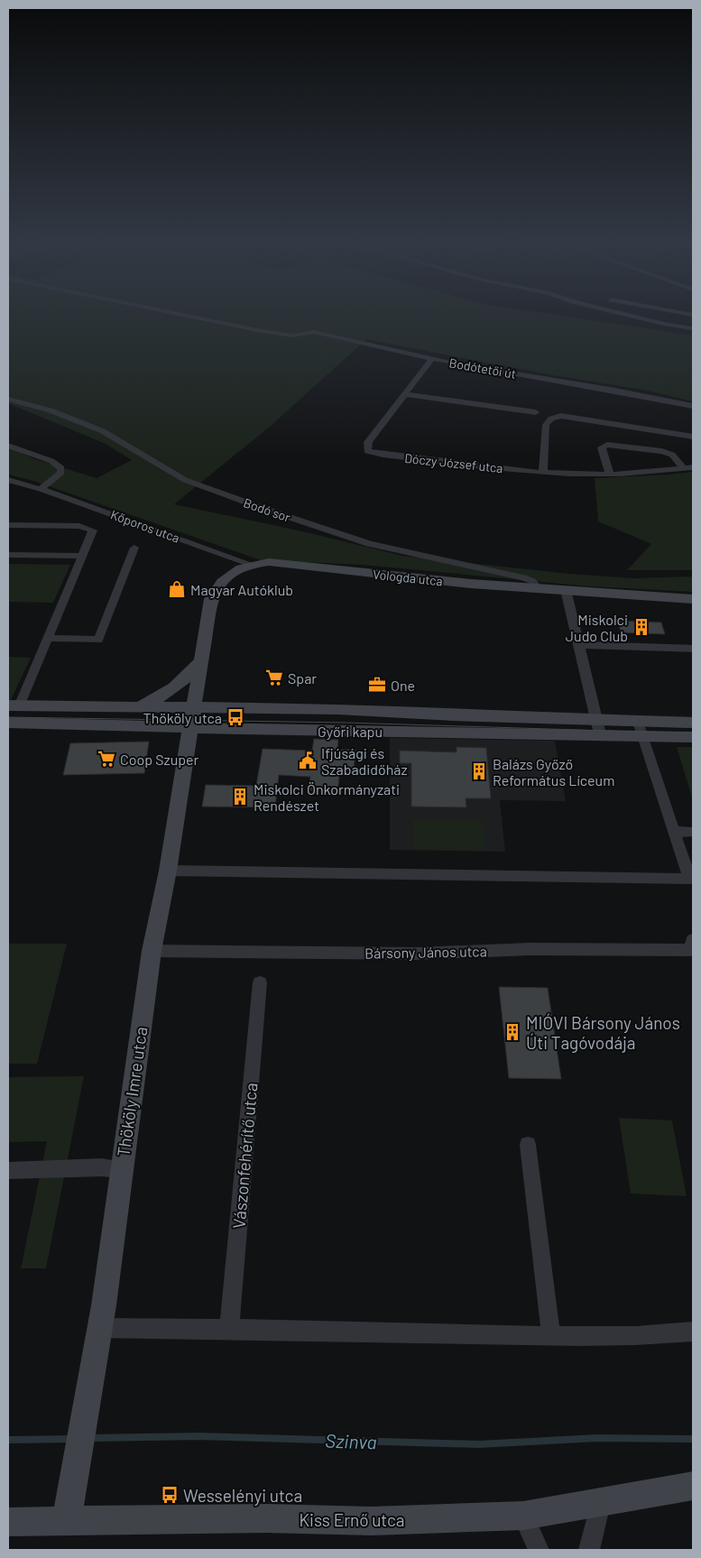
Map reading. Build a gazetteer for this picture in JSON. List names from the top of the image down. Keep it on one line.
{"streets":{"street":["Bodótetői út","Dóczy József utca","Bodó sor","Kőporos utca","Vologda utca","Győri kapu","Bársony János utca","Thököly Imre utca","Vászonfehérítő utca","Kiss Ernő utca"]},"crossings":[["Bodótetői út","Dóczy József utca"],["Bodó sor","Vologda utca"],["Kőporos utca","Vologda utca"],["Kőporos utca","Győri kapu"],["Kőporos utca","Thököly Imre utca"],["Vologda utca","Thököly Imre utca"],["Győri kapu","Thököly Imre utca"],["Bársony János utca","Thököly Imre utca"],["Thököly Imre utca","Kiss Ernő utca"]],"water":["Szinva"],"places":{"shop":["Magyar Autóklub"],"building":["Miskolci Judo Club","Balázs Győző Református Líceum","Miskolci Önkormányzati Rendészet","MIÓVI Bársony János Úti Tagóvodája"],"supermarket":["Spar","Coop Szuper"],"office":["One"],"bus stop":["Thököly utca","Wesselényi utca"],"public building":["Ifjúsági és Szabadidőház"]}}
